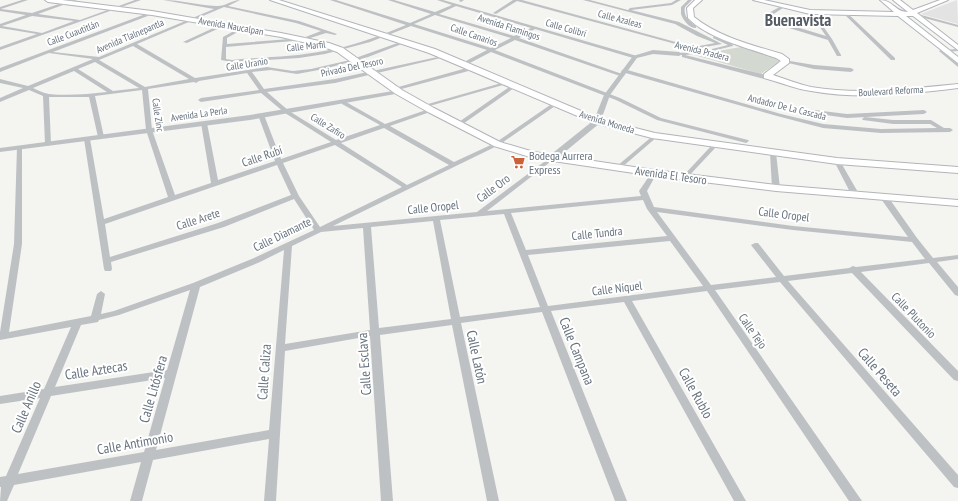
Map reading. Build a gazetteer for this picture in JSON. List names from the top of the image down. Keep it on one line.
{"streets":{"main road":["Avenida Naucalpan","Boulevard Reforma","Avenida Moneda","Avenida El Tesoro"],"street":["Calle Azaleas","Avenida Flamingos","Calle Colibrí","Calle Cuautitlán","Calle Canarios","Avenida Tlalnepantla","Calle Marfil","Avenida Pradera","Calle Uranio","Privada Del Tesoro","Andador De La Cascada","Avenida La Perla","Calle Zinc","Calle Zafiro","Calle Rubí","Calle Oro","Calle Oropel","Calle Arete","Calle Tundra","Calle Diamante","Calle Níquel","Calle Plutonio","Calle Tejo","Calle Campana","Calle Latón","Calle Esclava","Calle Aztecas","Calle Caliza","Calle Peseta","Calle Litósfera","Calle Rublo","Calle Anillo","Calle Antimonio"]},"crossings":[["Avenida Naucalpan","Calle Cuautitlán"],["Avenida Naucalpan","Avenida Tlalnepantla"],["Avenida Naucalpan","Calle Marfil"],["Avenida Naucalpan","Calle Uranio"],["Avenida Naucalpan","Privada Del Tesoro"],["Avenida Naucalpan","Avenida La Perla"],["Avenida Naucalpan","Avenida El Tesoro"],["Avenida Flamingos","Calle Marfil"],["Avenida Flamingos","Andador De La Cascada"],["Calle Colibrí","Avenida Pradera"],["Calle Canarios","Calle Marfil"],["Avenida Tlalnepantla","Calle Zinc"],["Calle Marfil","Avenida Moneda"],["Avenida Pradera","Boulevard Reforma"],["Calle Uranio","Calle Zinc"],["Calle Uranio","Avenida Moneda"],["Calle Uranio","Calle Zafiro"],["Privada Del Tesoro","Avenida Moneda"],["Privada Del Tesoro","Calle Zafiro"],["Avenida La Perla","Calle Zinc"],["Avenida La Perla","Calle Zafiro"],["Avenida La Perla","Avenida El Tesoro"],["Calle Zinc","Calle Rubí"],["Avenida Moneda","Calle Rubí"],["Avenida Moneda","Calle Oro"],["Avenida Moneda","Calle Diamante"],["Calle Zafiro","Calle Rubí"],["Calle Zafiro","Calle Diamante"],["Calle Rubí","Avenida El Tesoro"],["Calle Rubí","Calle Arete"],["Avenida El Tesoro","Calle Oro"],["Avenida El Tesoro","Calle Diamante"],["Calle Oro","Calle Oropel"],["Calle Oropel","Calle Diamante"],["Calle Oropel","Calle Tejo"],["Calle Oropel","Calle Campana"],["Calle Oropel","Calle Latón"],["Calle Oropel","Calle Esclava"],["Calle Tundra","Calle Tejo"],["Calle Tundra","Calle Campana"],["Calle Diamante","Calle Caliza"],["Calle Diamante","Calle Litósfera"],["Calle Diamante","Calle Anillo"],["Calle Níquel","Calle Plutonio"],["Calle Níquel","Calle Tejo"],["Calle Níquel","Calle Campana"],["Calle Níquel","Calle Latón"],["Calle Níquel","Calle Esclava"],["Calle Níquel","Calle Caliza"],["Calle Níquel","Calle Peseta"],["Calle Níquel","Calle Rublo"],["Calle Aztecas","Calle Litósfera"],["Calle Aztecas","Calle Anillo"],["Calle Caliza","Calle Antimonio"],["Calle Litósfera","Calle Antimonio"],["Calle Anillo","Calle Antimonio"]],"districts":["Buenavista"],"places":{"supermarket":["Bodega Aurrera Express"]}}
